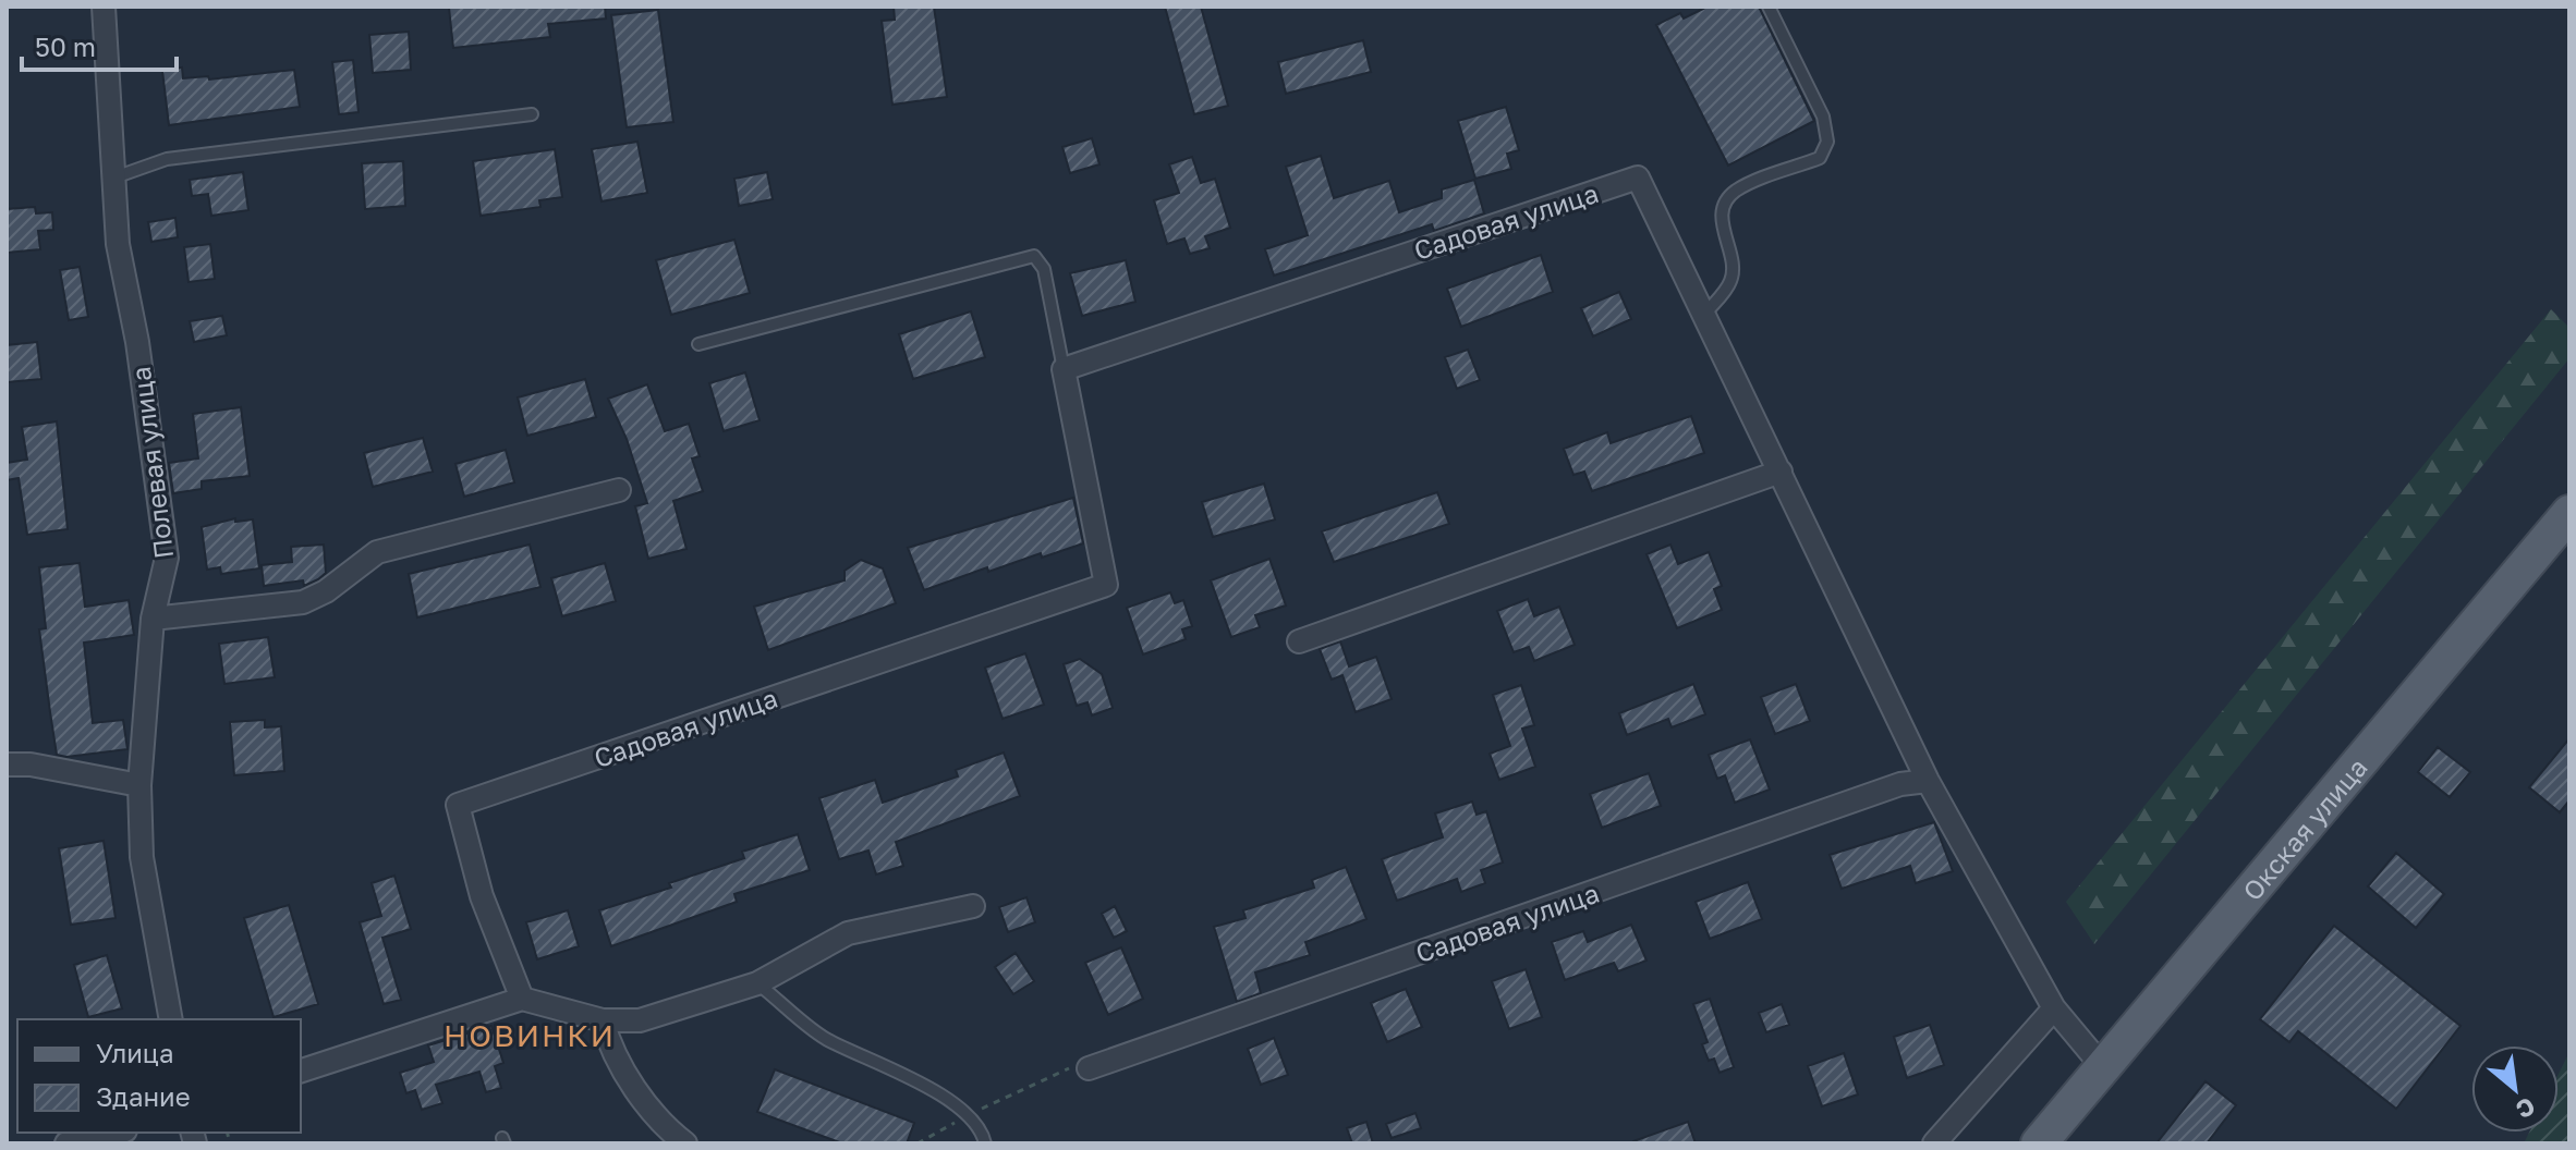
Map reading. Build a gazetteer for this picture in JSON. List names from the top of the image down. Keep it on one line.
{"streets":{"main road":["Окская улица"],"street":["Садовая улица","Полевая улица"]},"crossings":[["Садовая улица","Окская улица"]],"districts":["НОВИНКИ"],"legend":["Улица","Здание"],"scale_bar":"50 m","north":"bottom right"}
